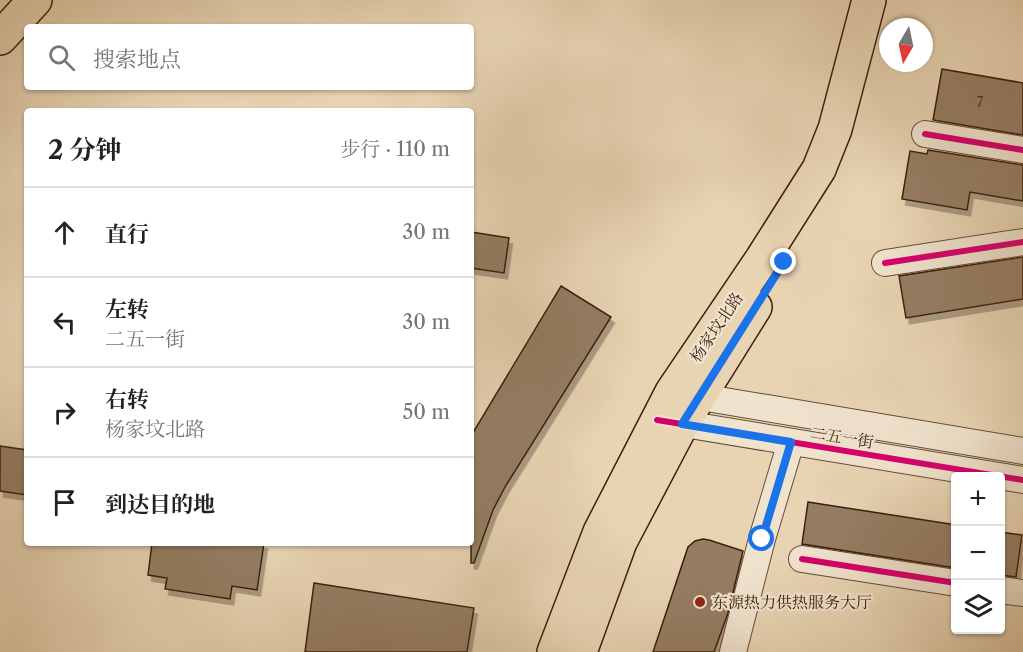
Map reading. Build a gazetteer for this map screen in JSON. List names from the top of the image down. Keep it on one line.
{"streets":{"main road":["杨家坟北路"],"street":["二五一街"]},"crossings":[["杨家坟北路","二五一街"]],"places":["东源热力供热服务大厅"],"house_numbers":["7"],"north":"bottom","page":{"search":"搜索地点","heading":["2 分钟","步行 · 110 m"],"list":[["直行","30 m"],["左转","二五一街","30 m"],["右转","杨家坟北路","50 m"],"到达目的地"],"map_buttons":["+","−"]}}
